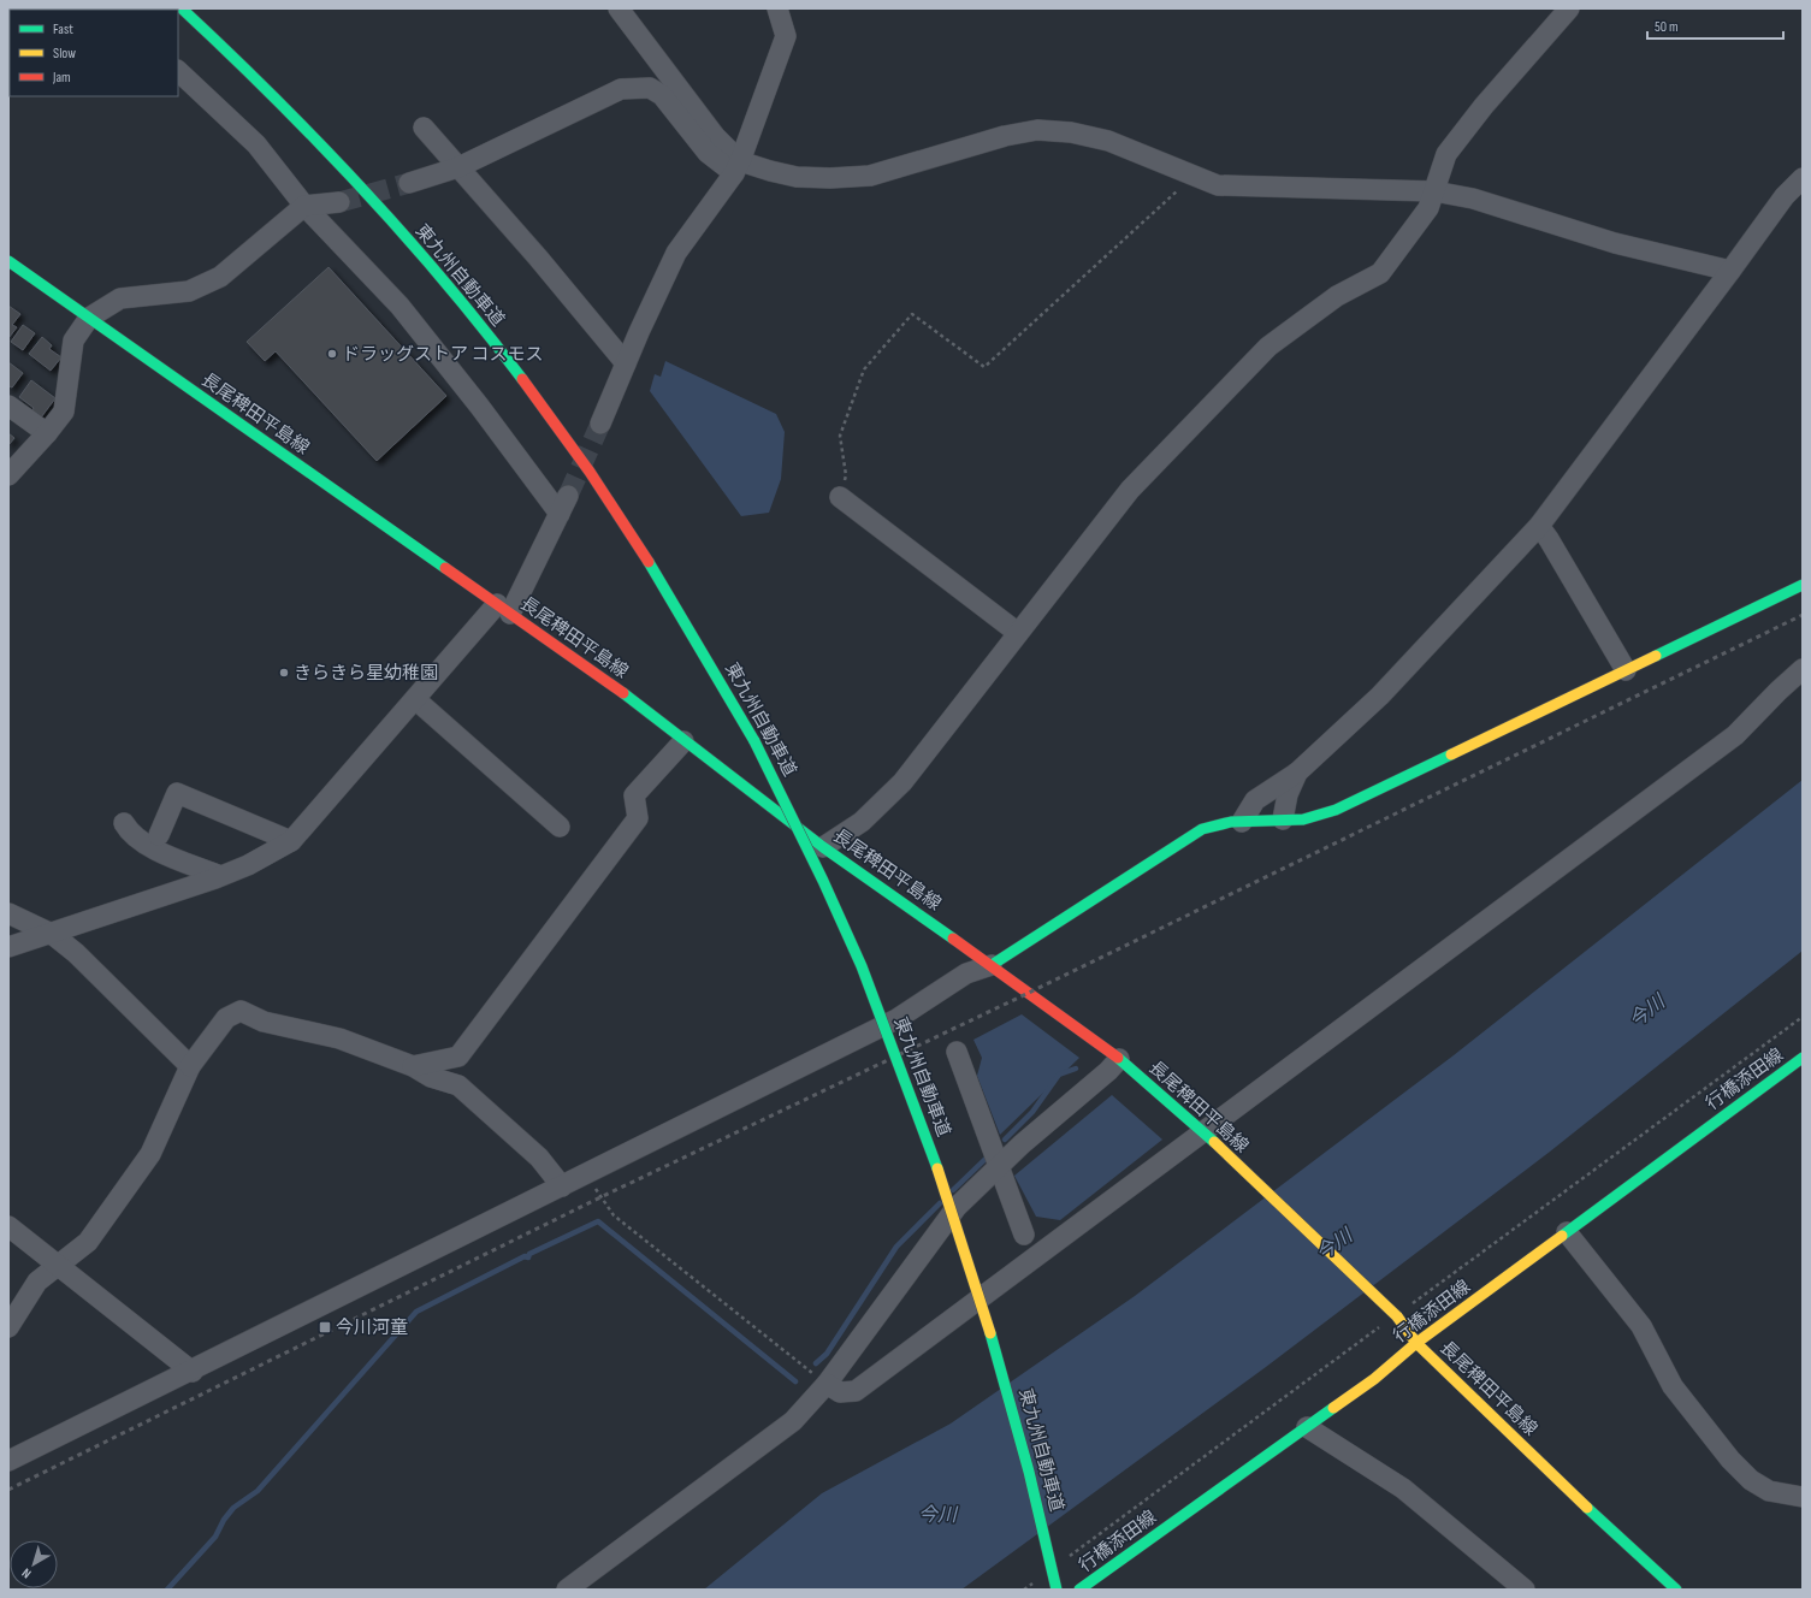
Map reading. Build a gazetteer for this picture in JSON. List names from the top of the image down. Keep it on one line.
{"streets":{"main road":["東九州自動車道","長尾稗田平島線","行橋添田線"]},"crossings":[["長尾稗田平島線","行橋添田線"]],"water":["今川"],"places":{"other":["ドラッグストア コスモス","きらきら星幼稚園"],"transit":["今川河童"]},"legend":["Fast","Slow","Jam"],"scale_bar":"50 m","north":"bottom left"}
